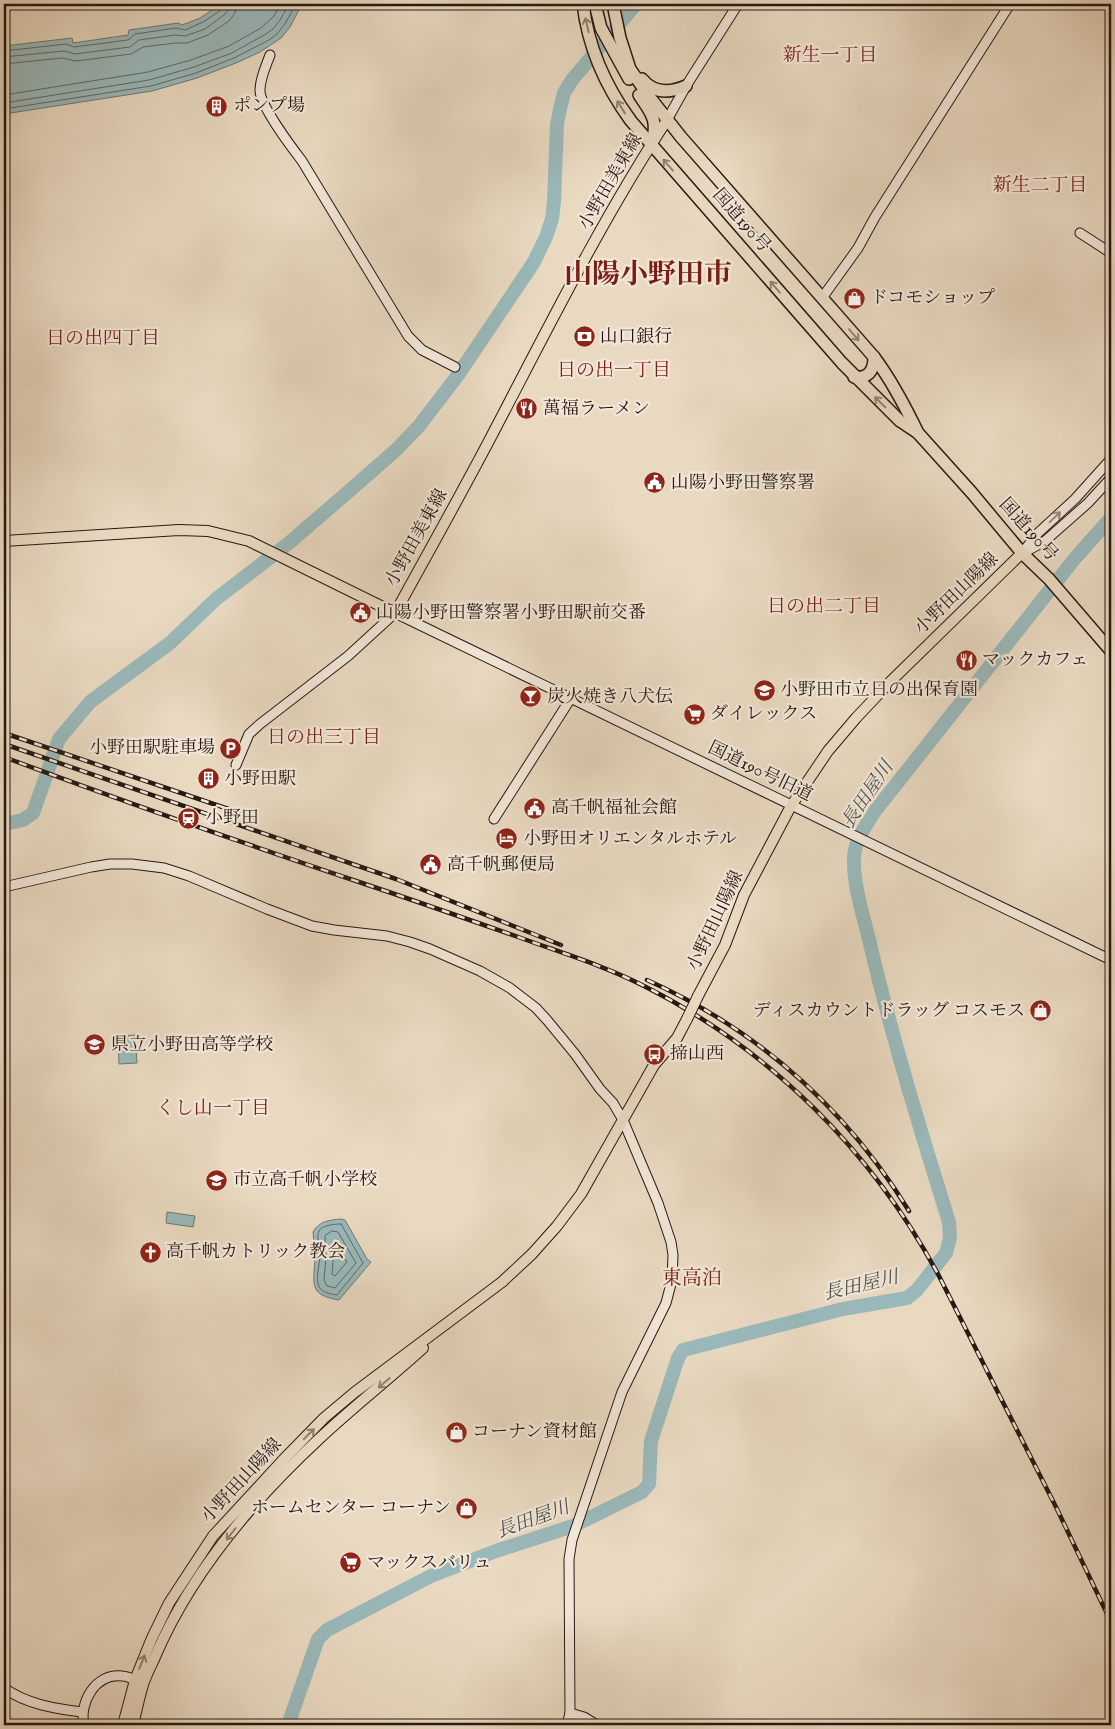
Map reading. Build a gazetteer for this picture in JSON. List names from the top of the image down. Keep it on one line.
{"streets":{"highway":["国道190号"],"main road":["小野田美東線","小野田山陽線"],"street":["国道190号旧道"]},"crossings":[["小野田美東線","国道190号"],["小野田美東線","国道190号旧道"],["国道190号","小野田山陽線"],["小野田山陽線","国道190号旧道"]],"districts":["新生一丁目","新生二丁目","山陽小野田市","日の出四丁目","日の出一丁目","日の出二丁目","日の出三丁目","くし山一丁目","東高泊"],"water":["長田屋川"],"places":{"building":["ポンプ場","小野田駅"],"shop":["ドコモショップ","ディスカウントドラッグ コスモス","コーナン資材館","ホームセンター コーナン"],"bank":["山口銀行"],"restaurant":["萬福ラーメン","マックカフェ"],"public building":["山陽小野田警察署","山陽小野田警察署小野田駅前交番","高千帆福祉会館","高千帆郵便局"],"school or university":["小野田市立日の出保育園","県立小野田高等学校","市立高千帆小学校"],"bar":["炭火焼き八犬伝"],"supermarket":["ダイレックス","マックスバリュ"],"parking":["小野田駅駐車場"],"station":["小野田"],"hotel":["小野田オリエンタルホテル"],"bus stop":["揥山西"],"church":["高千帆カトリック教会"]}}
